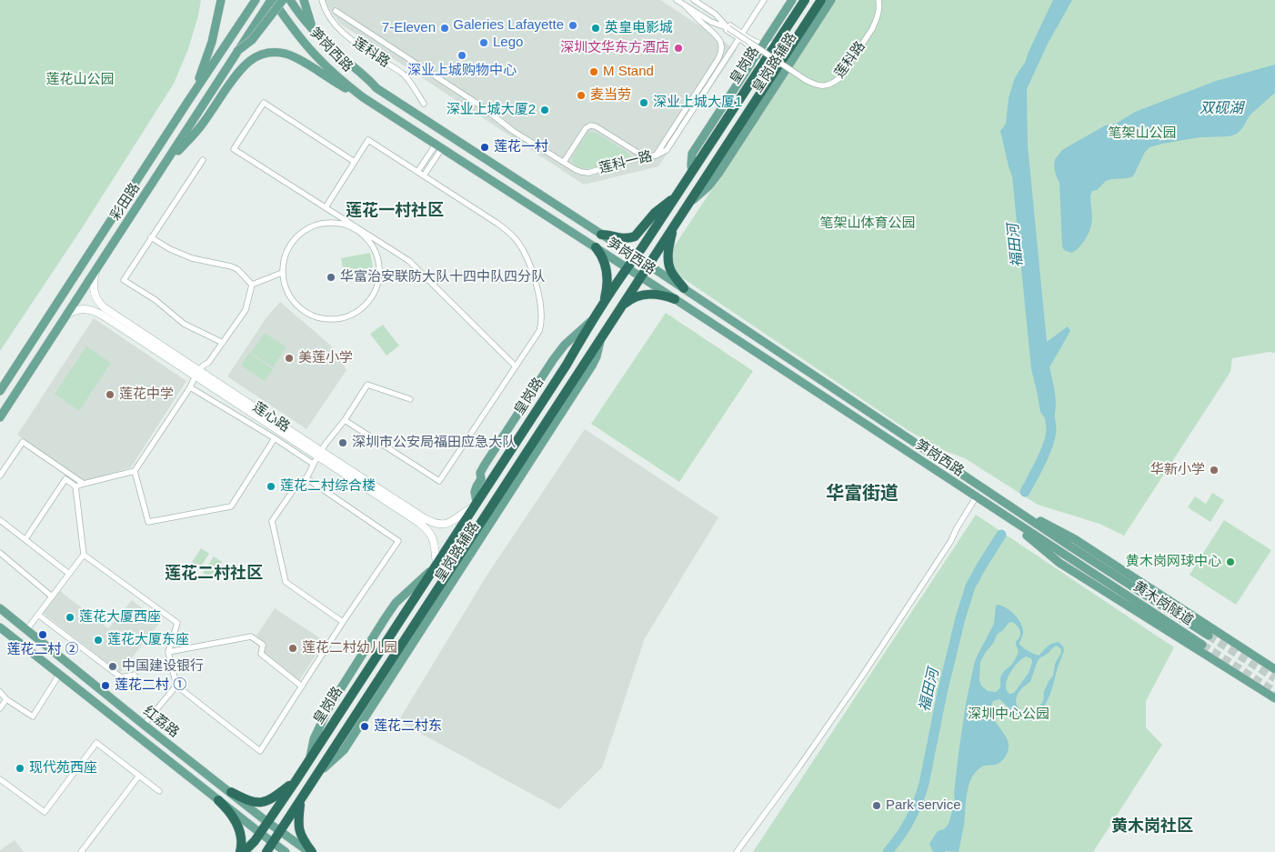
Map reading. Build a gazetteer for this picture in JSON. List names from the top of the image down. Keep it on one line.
{"streets":{"highway":["皇岗路"],"main road":["笋岗西路","皇岗路辅路","彩田路","莲心路","黄木岗隧道","红荔路"],"street":["莲科路","莲科一路"]},"crossings":[["笋岗西路","皇岗路"],["笋岗西路","彩田路"],["笋岗西路","黄木岗隧道"],["莲科路","皇岗路辅路"],["莲科路","莲科一路"],["皇岗路辅路","皇岗路"],["皇岗路辅路","莲心路"],["皇岗路","莲心路"],["皇岗路","红荔路"],["彩田路","莲心路"]],"districts":["莲花一村社区","华富街道","莲花二村社区","黄木岗社区"],"water":["双砚湖","福田河"],"parks":["莲花山公园","笔架山公园","笔架山体育公园","深圳中心公园"],"places":["Galeries Lafayette","7-Eleven","英皇电影城","Lego","深圳文华东方酒店","深业上城购物中心","M Stand","麦当劳","深业上城大厦1","深业上城大厦2","莲花一村","华富治安联防大队十四中队四分队","美莲小学","莲花中学","深圳市公安局福田应急大队","华新小学","莲花二村综合楼","黄木岗网球中心","莲花大厦西座","莲花二村 ②","莲花大厦东座","莲花二村幼儿园","中国建设银行","莲花二村 ①","莲花二村东","现代苑西座","Park service"]}
